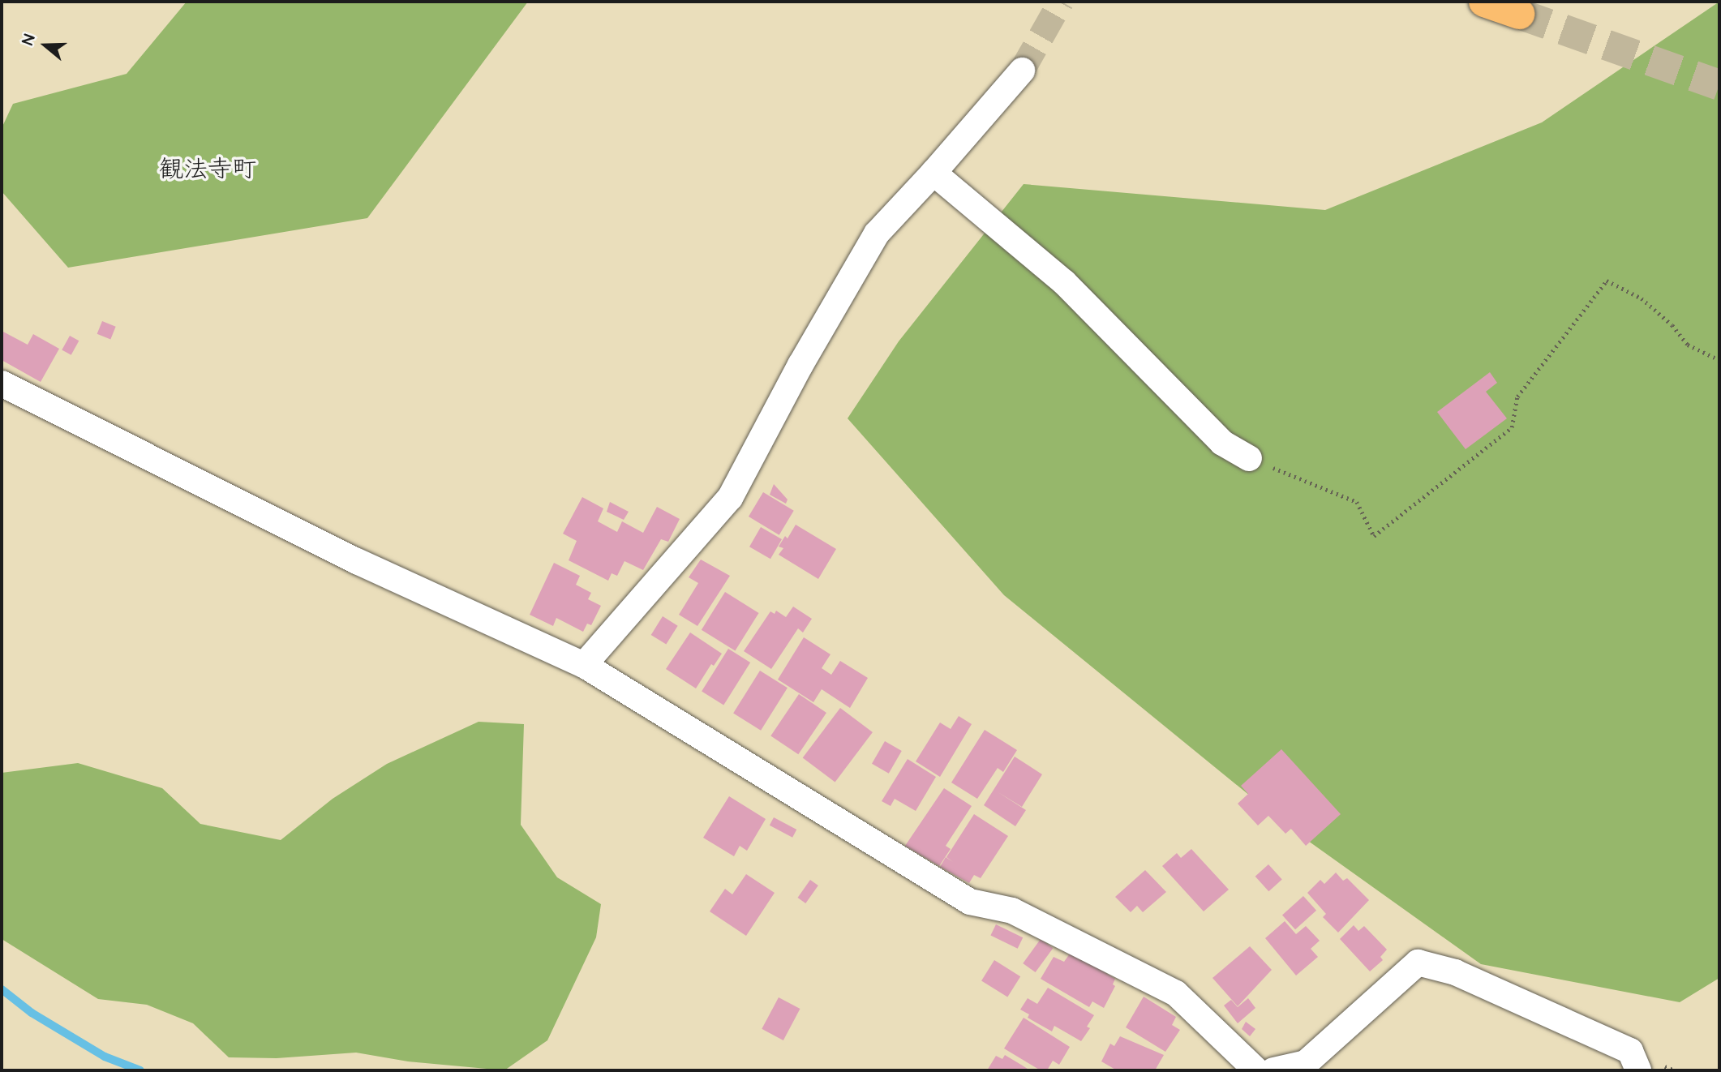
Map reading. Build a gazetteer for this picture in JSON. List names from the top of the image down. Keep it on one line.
{"districts":["観法寺町"],"north":"left"}
